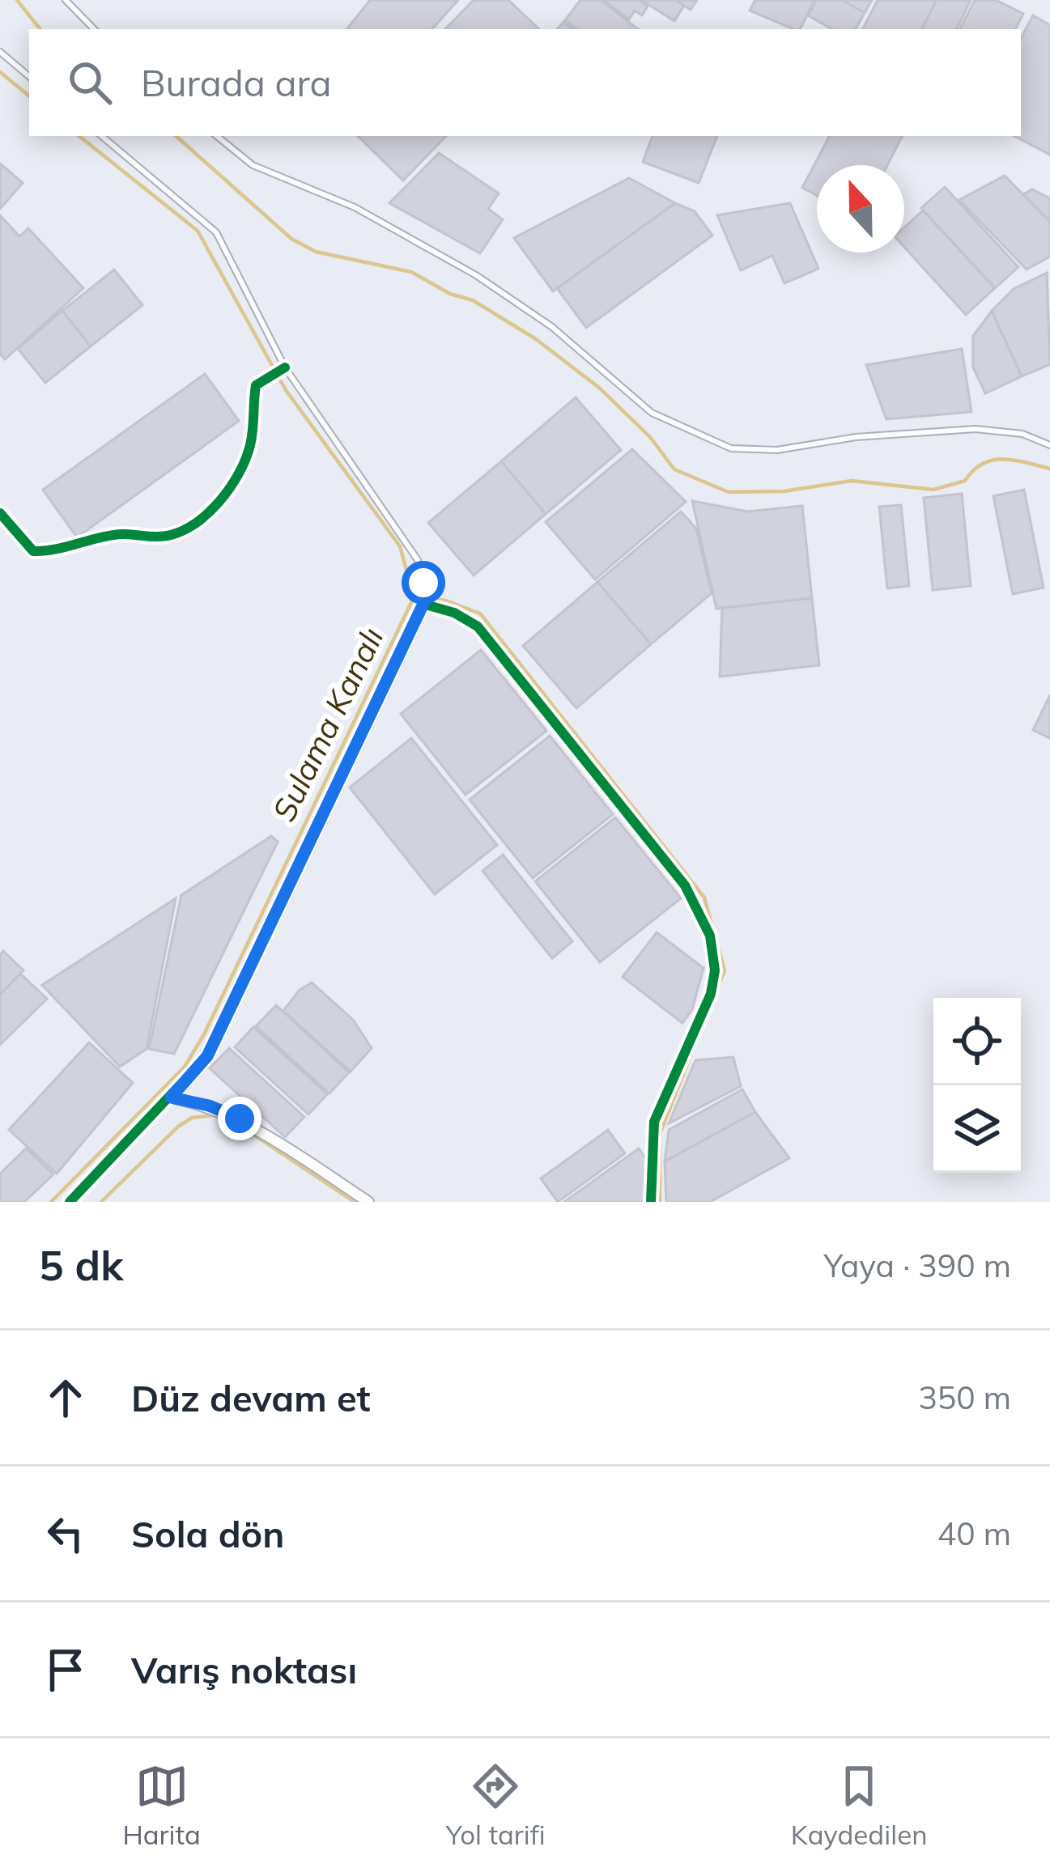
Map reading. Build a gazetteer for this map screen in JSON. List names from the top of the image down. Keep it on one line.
{"water":["Sulama Kanalı"],"north":"top","page":{"search":"Burada ara","heading":["5 dk","Yaya · 390 m"],"list":[["Düz devam et","350 m"],["Sola dön","40 m"],"Varış noktası"],"nav":["Harita","Yol tarifi","Kaydedilen"]}}
